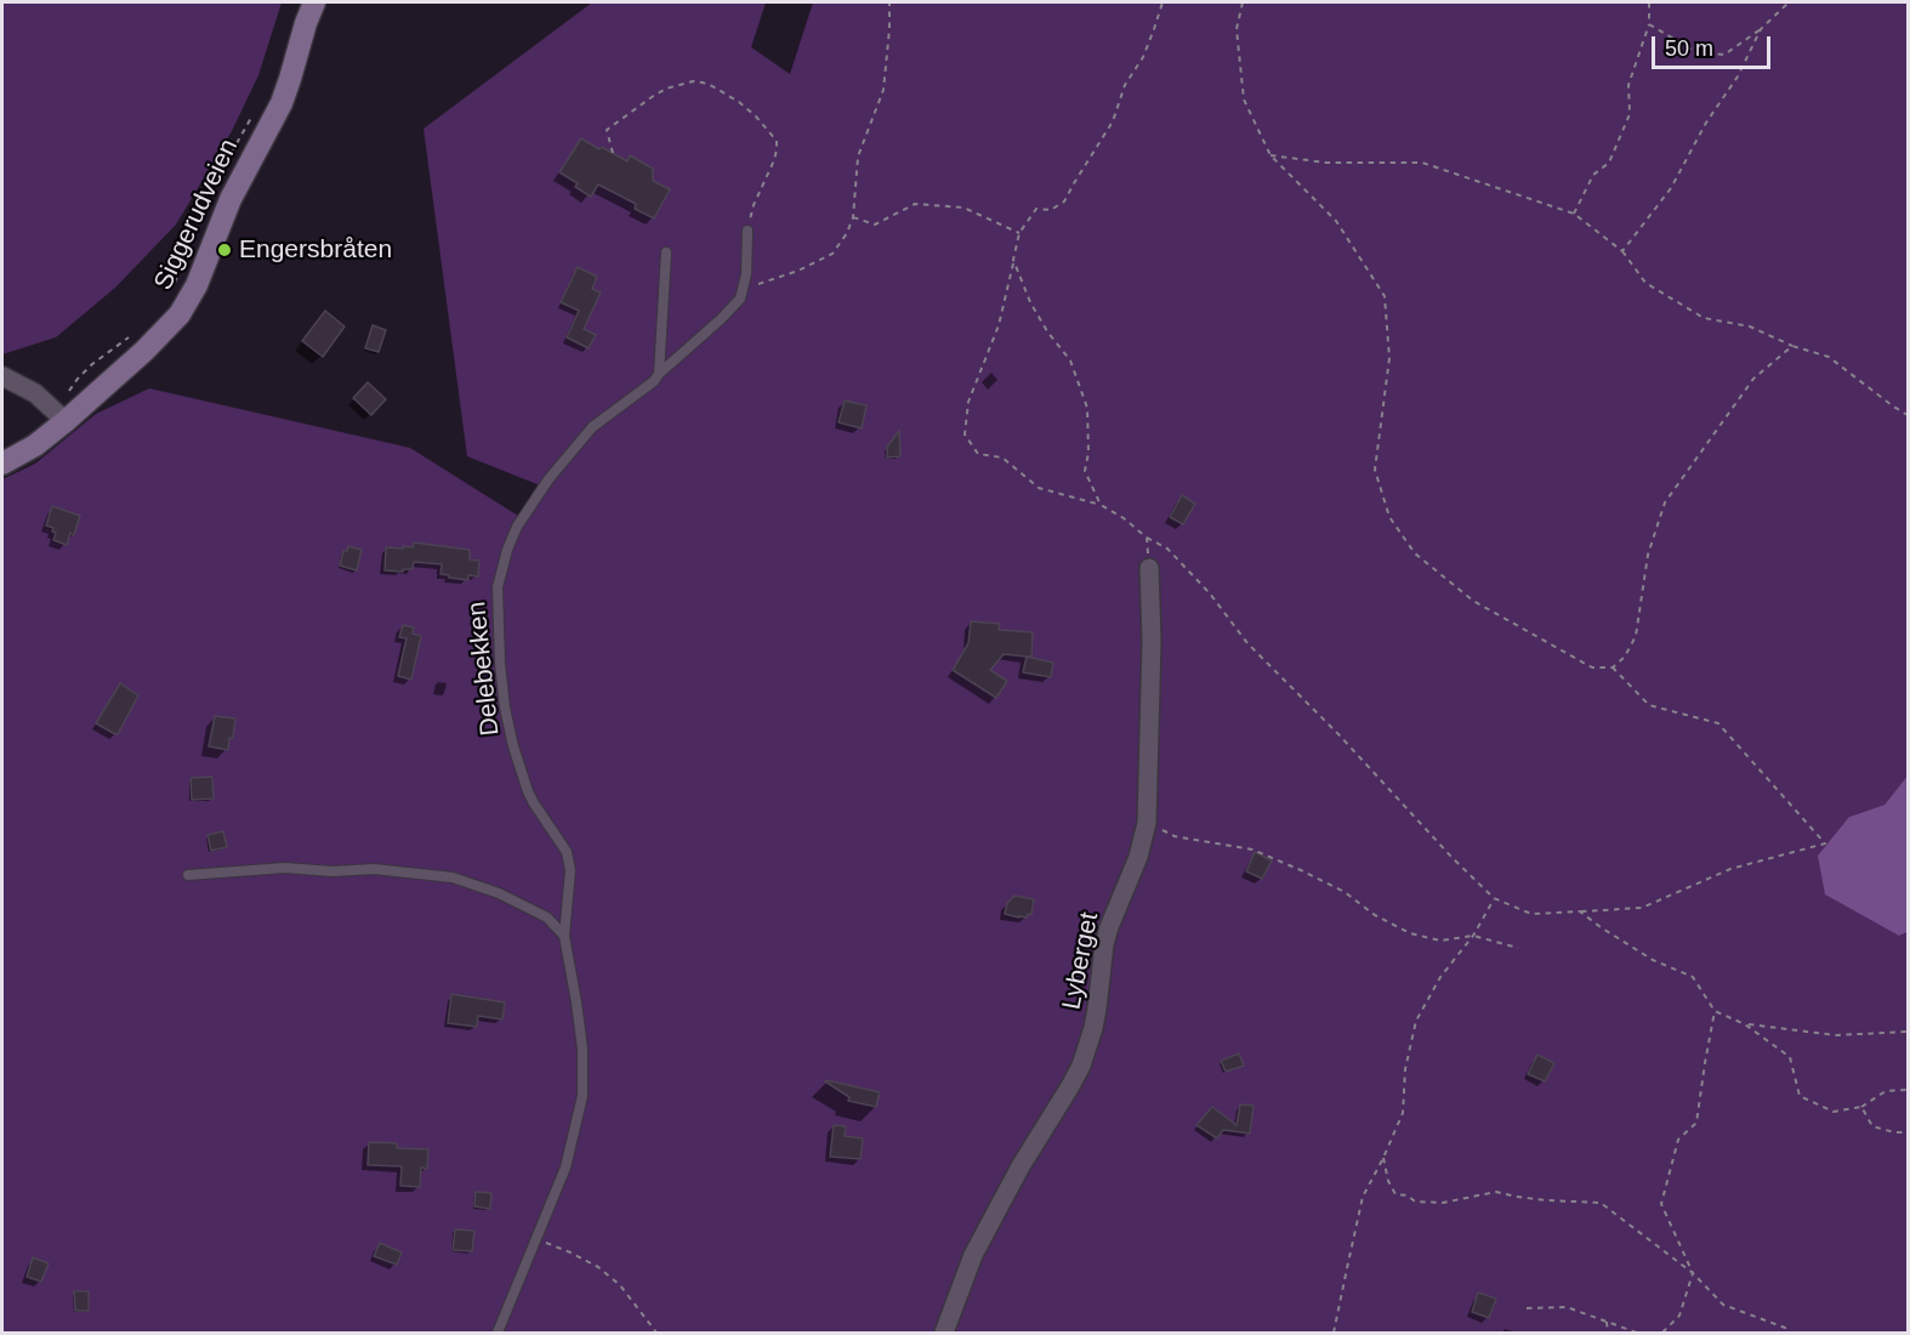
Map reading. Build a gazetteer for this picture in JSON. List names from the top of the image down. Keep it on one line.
{"streets":{"main road":["Siggerudveien"],"street":["Lyberget"],"lane":["Delebekken"]},"places":["Engersbråten"],"scale_bar":"50 m"}
